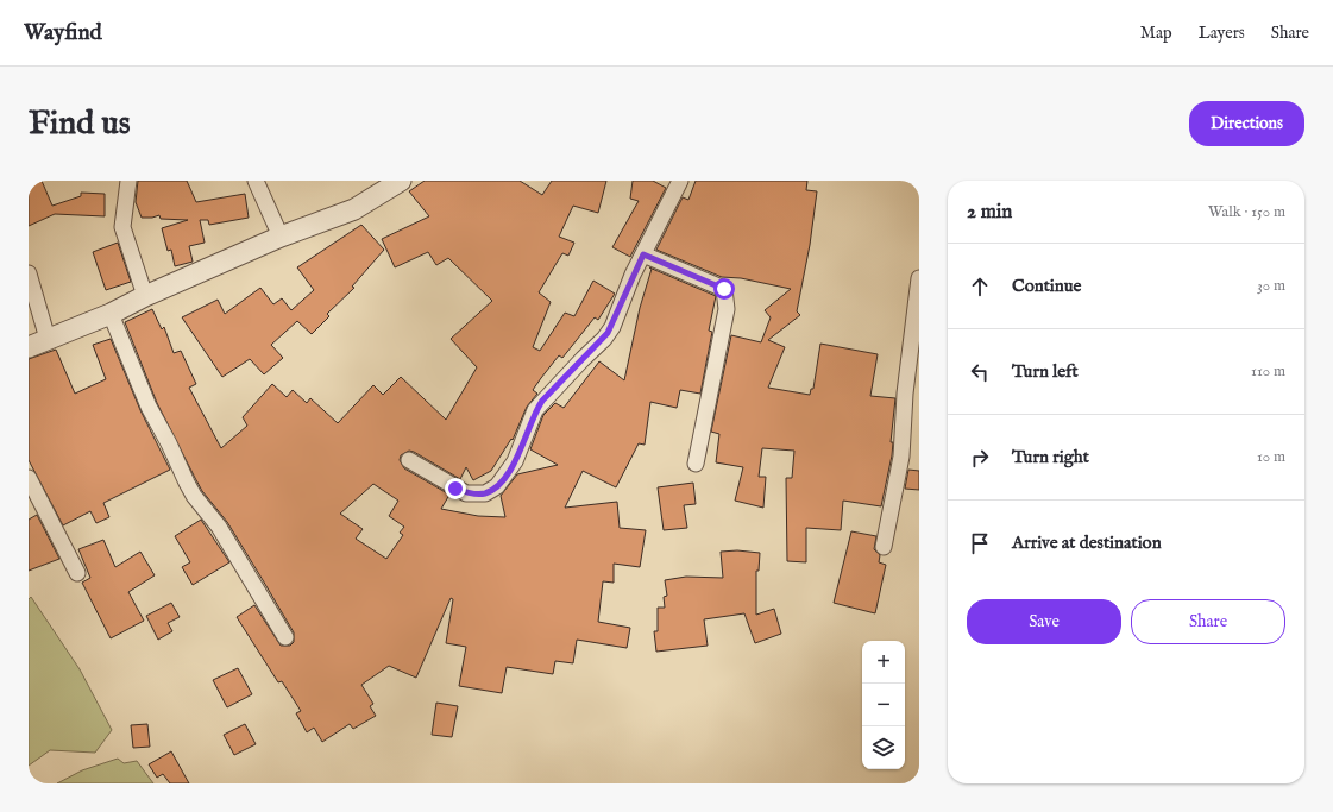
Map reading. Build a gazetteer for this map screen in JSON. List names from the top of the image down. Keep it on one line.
{"page":{"header":"Wayfind","nav":["Map","Layers","Share"],"buttons":["Directions",["Save","Share"]],"title":"Find us","heading":["2 min","Walk · 150 m"],"list":[["Continue","30 m"],["Turn left","110 m"],["Turn right","10 m"],"Arrive at destination"],"map_buttons":["+","−"]}}
